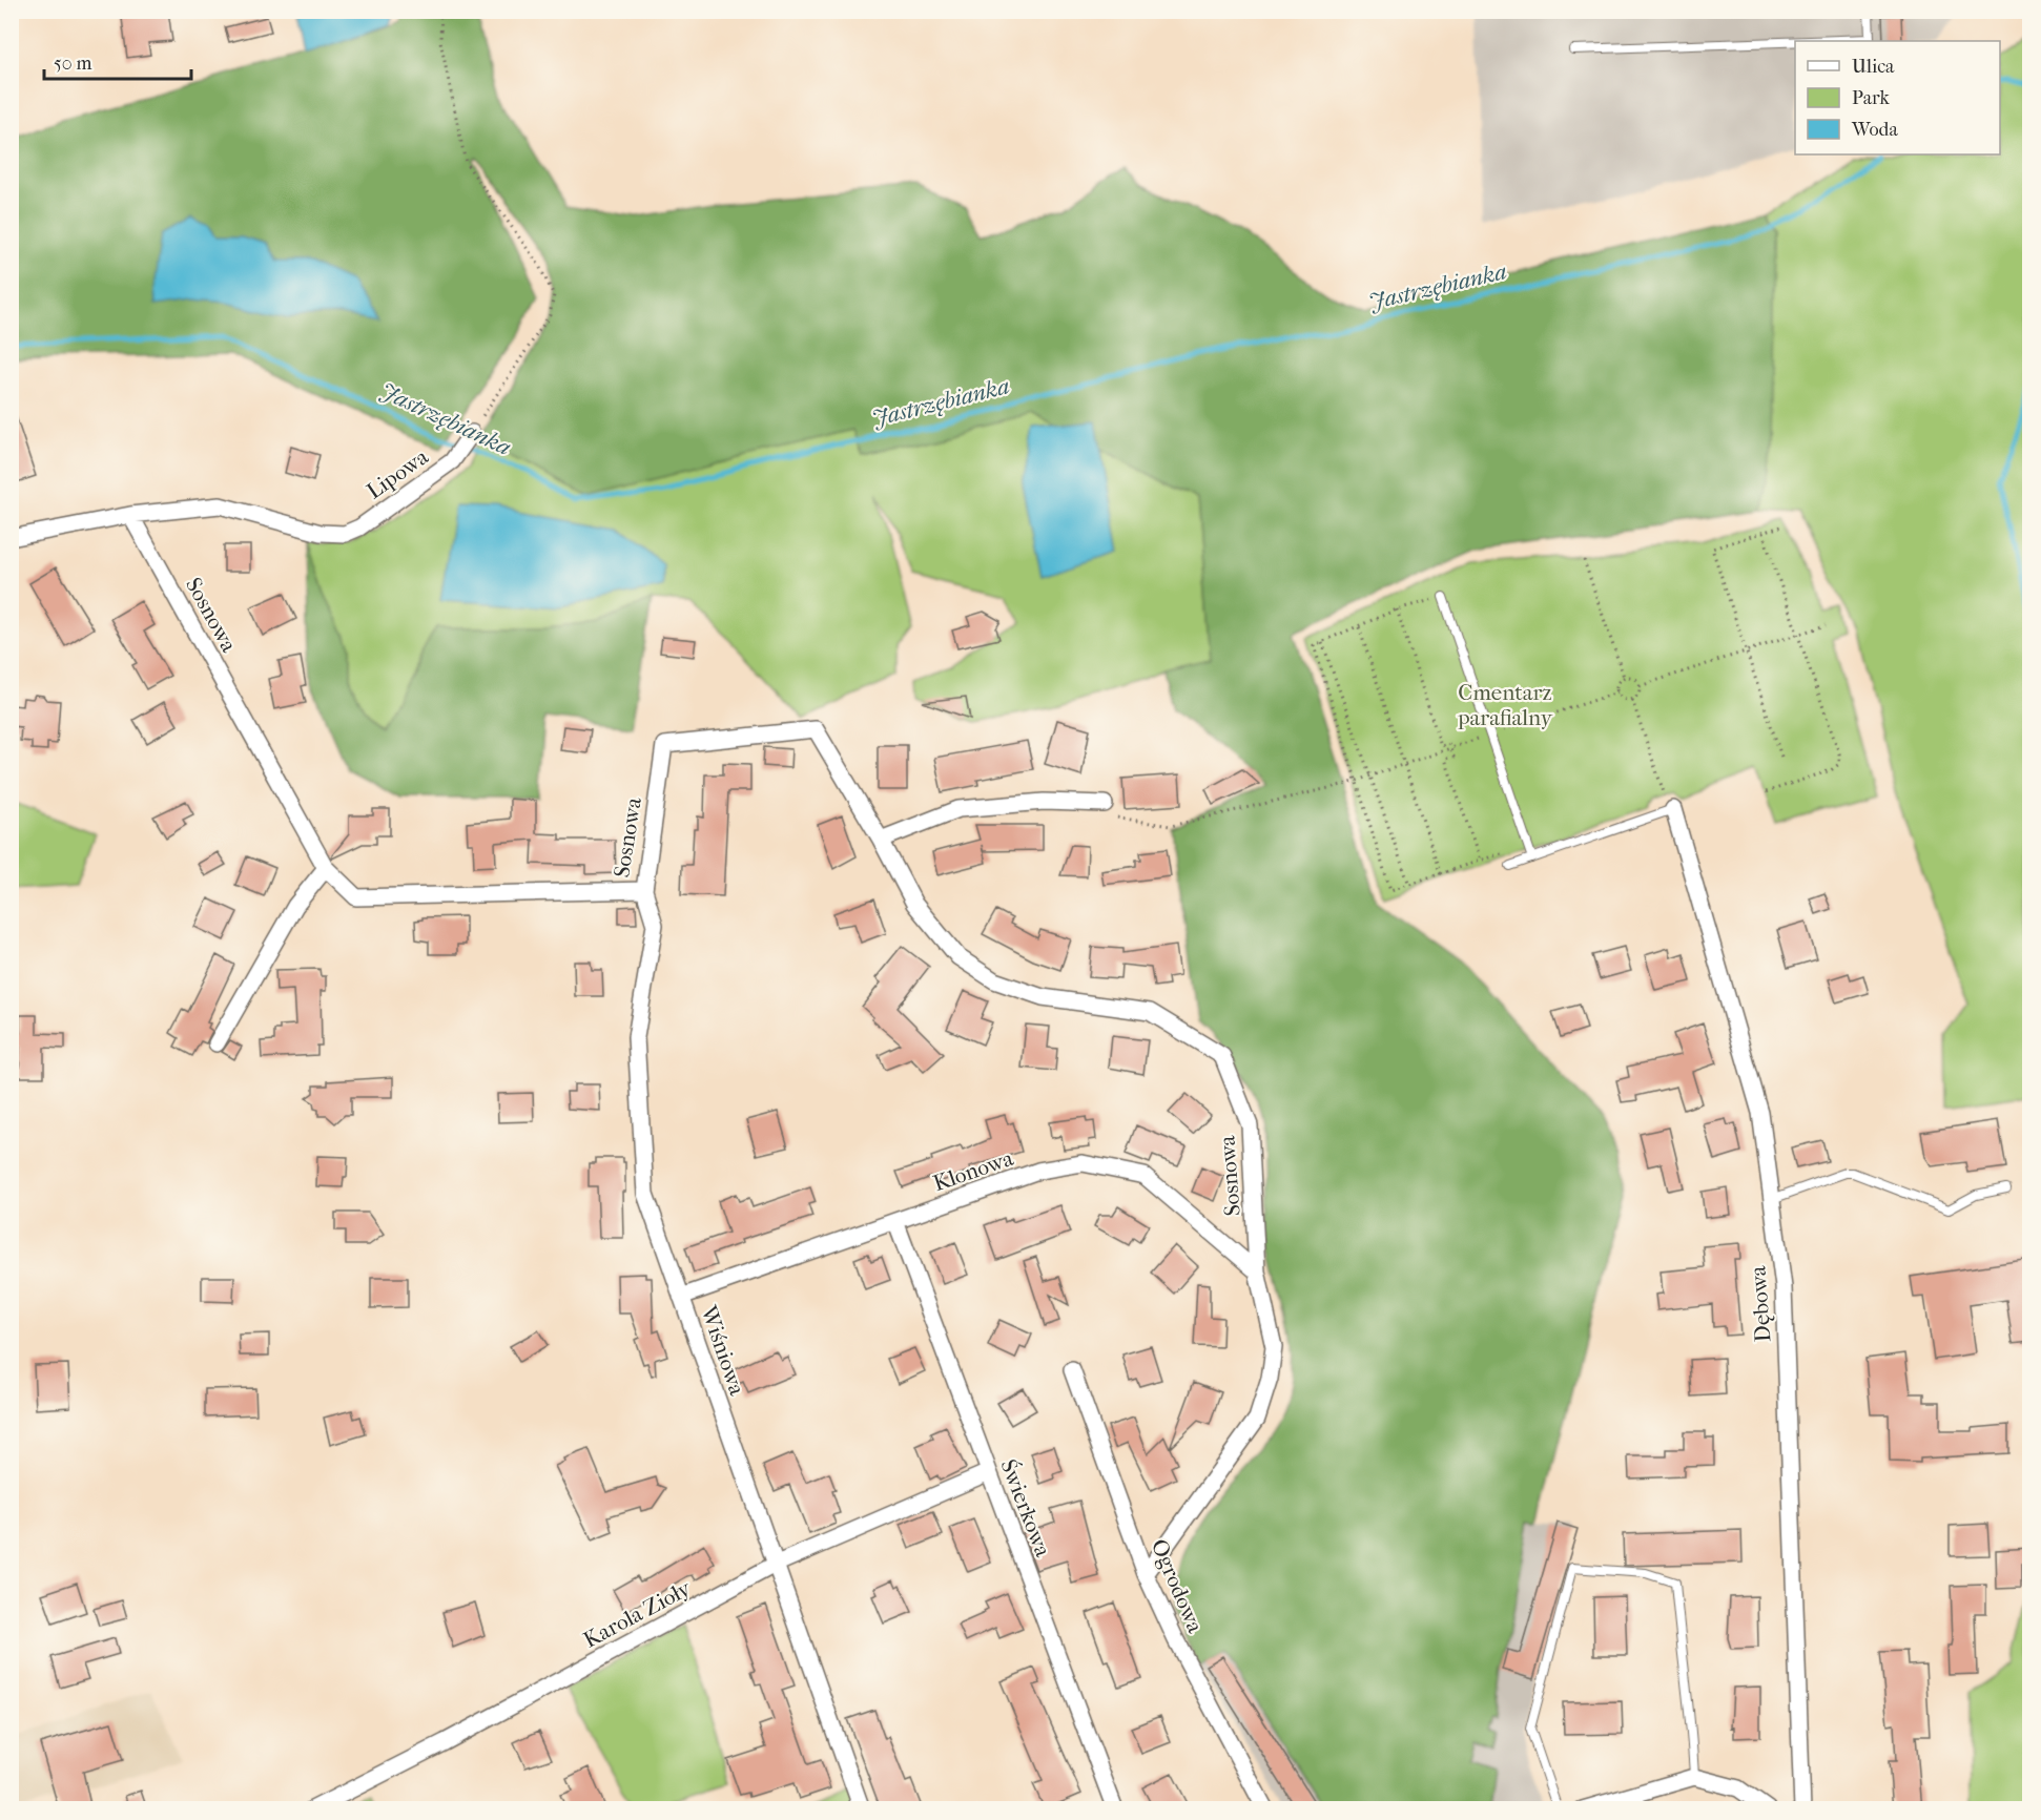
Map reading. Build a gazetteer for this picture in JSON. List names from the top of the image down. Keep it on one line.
{"streets":{"street":["Lipowa","Sosnowa","Klonowa","Dębowa","Wiśniowa","Świerkowa","Ogrodowa","Karola Zioły"]},"crossings":[["Lipowa","Sosnowa"],["Sosnowa","Klonowa"],["Sosnowa","Wiśniowa"],["Sosnowa","Ogrodowa"],["Klonowa","Wiśniowa"],["Klonowa","Świerkowa"],["Wiśniowa","Karola Zioły"],["Świerkowa","Karola Zioły"]],"water":["Jastrzębianka"],"parks":["Cmentarz parafialny"],"legend":["Ulica","Park","Woda"],"scale_bar":"50 m"}
